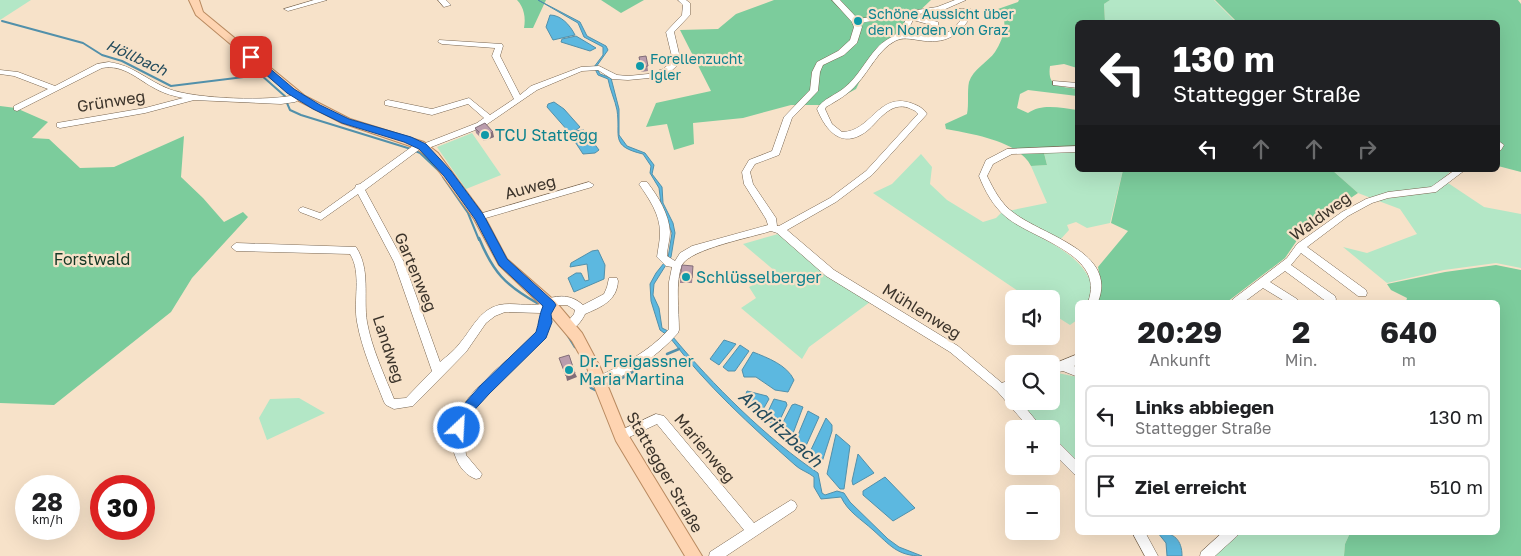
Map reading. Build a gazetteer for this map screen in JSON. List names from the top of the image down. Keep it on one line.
{"streets":{"main road":["Stattegger Straße"],"street":["Grünweg","Auweg","Waldweg","Gartenweg","Mühlenweg","Landweg","Marienweg"]},"crossings":[["Auweg","Stattegger Straße"],["Gartenweg","Landweg"],["Landweg","Stattegger Straße"],["Marienweg","Stattegger Straße"]],"water":["Höllbach","Andritzbach"],"parks":["Forstwald"],"places":["Schöne Aussicht über den Norden von Graz","Forellenzucht Igler","TCU Stattegg","Schlüsselberger","Dr. Freigassner Maria Martina"],"page":{"turn":["130 m","Stattegger Straße"],"map_buttons":["+","−"],"eta":["20:29","Ankunft","2","Min.","640","m"],"list":[{"name":"Links abbiegen","note":"Stattegger Straße","value":"130 m"},{"name":"Ziel erreicht","value":"510 m"}],"speed":"28 km/h","limit":"30"}}
